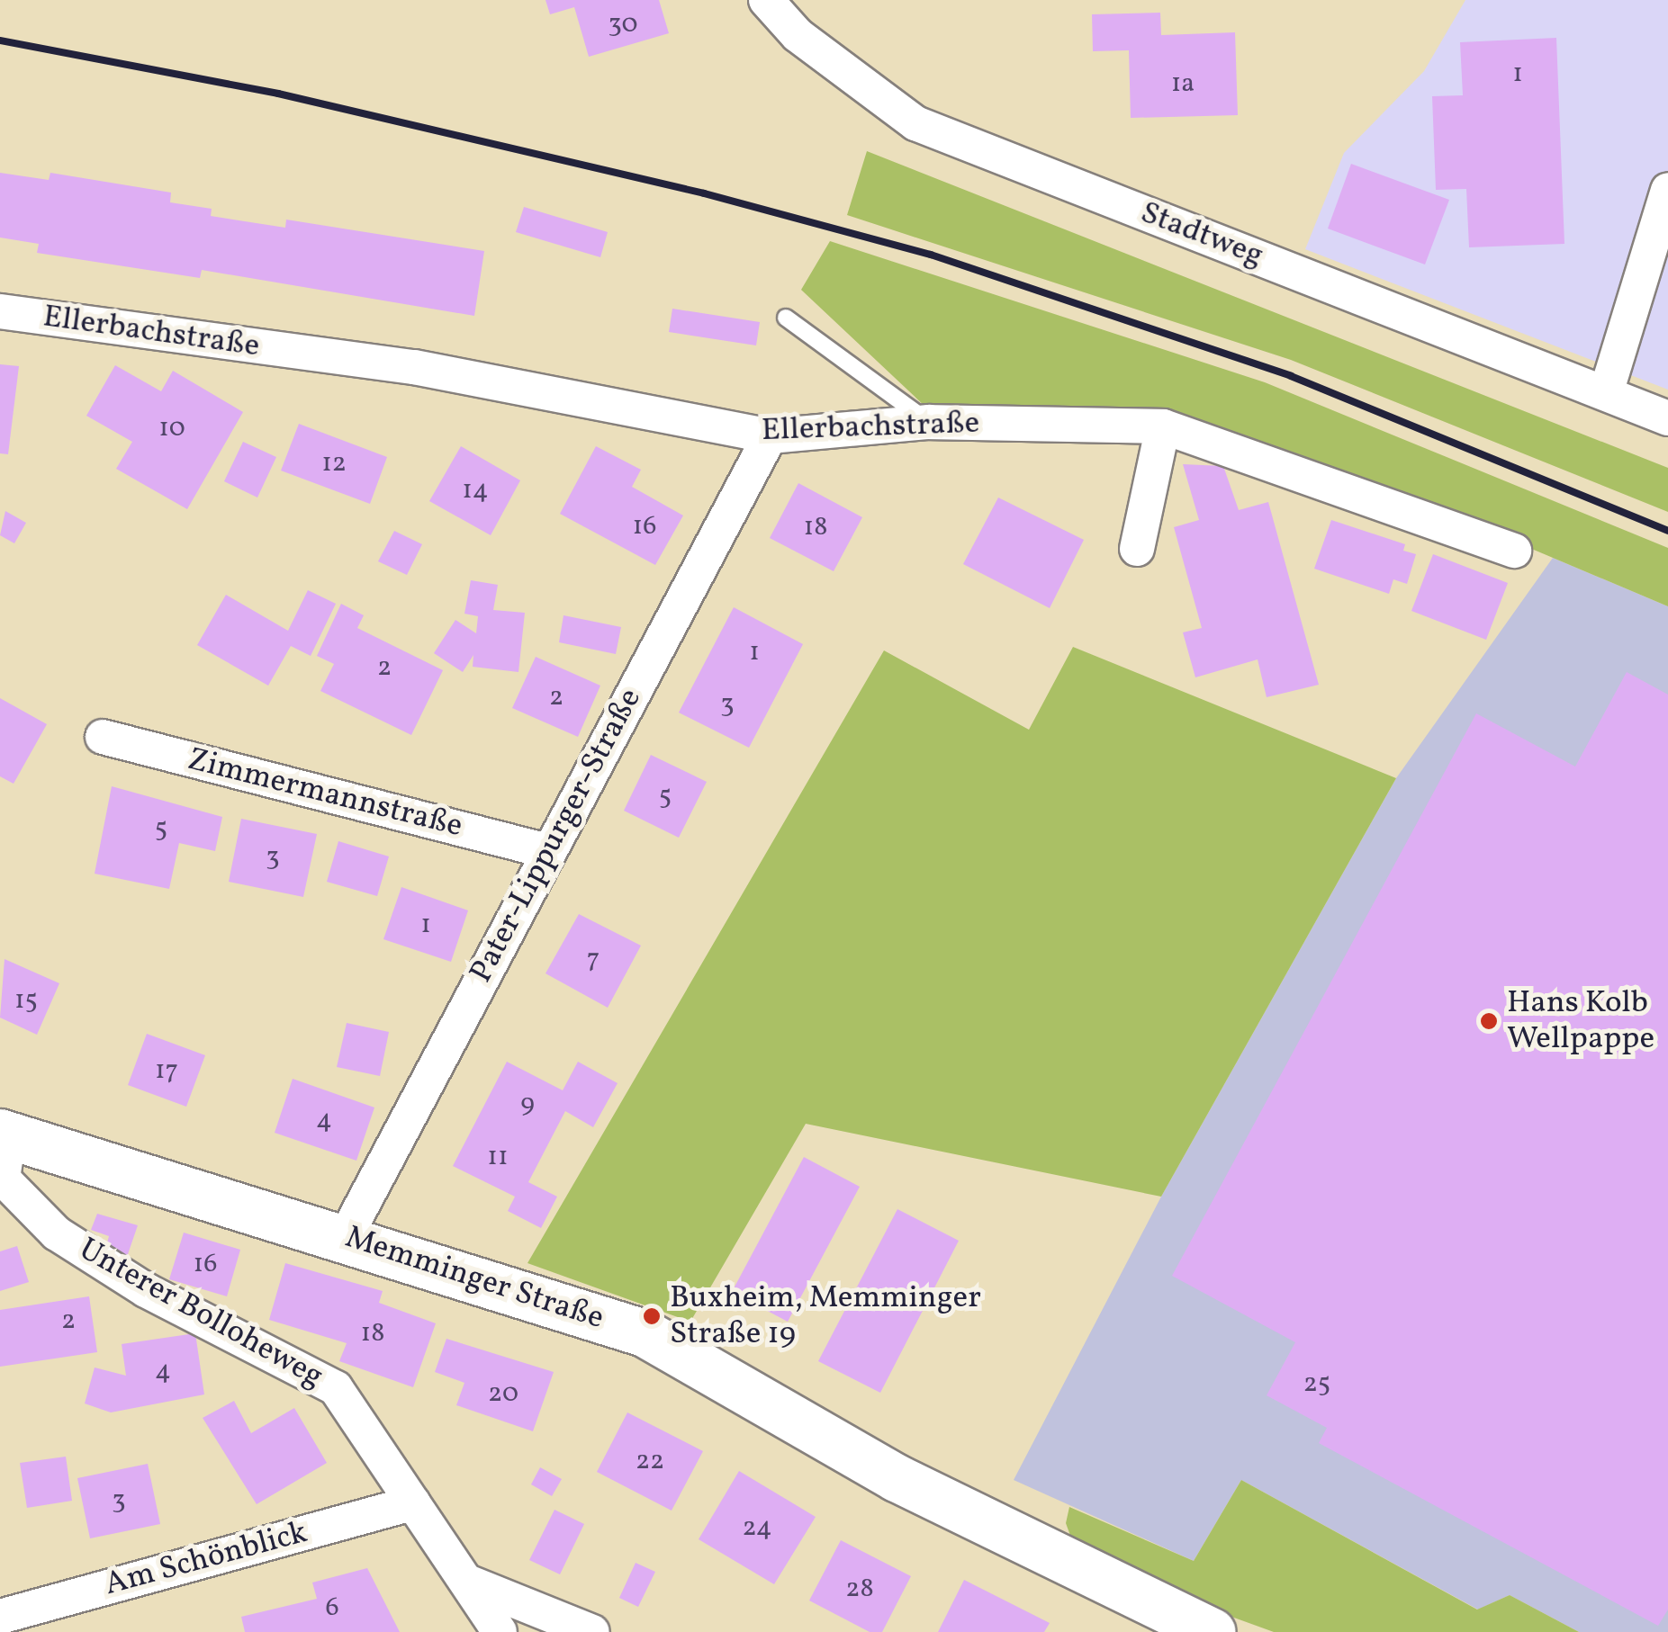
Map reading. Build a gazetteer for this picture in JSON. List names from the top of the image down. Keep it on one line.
{"streets":{"street":["Stadtweg","Ellerbachstraße","Zimmermannstraße","Pater-Lippurger-Straße","Memminger Straße","Unterer Bolloheweg","Am Schönblick"]},"crossings":[["Ellerbachstraße","Pater-Lippurger-Straße"],["Zimmermannstraße","Pater-Lippurger-Straße"],["Pater-Lippurger-Straße","Memminger Straße"],["Memminger Straße","Unterer Bolloheweg"],["Unterer Bolloheweg","Am Schönblick"]],"places":["Hans Kolb Wellpappe","Buxheim, Memminger Straße 19"],"house_numbers":["30","1","1a","10","12","14","16","18","1","2","2","3","5","5","3","1","7","15","17","9","4","11","16","2","18","4","25","20","22","3","24","28","6"]}
